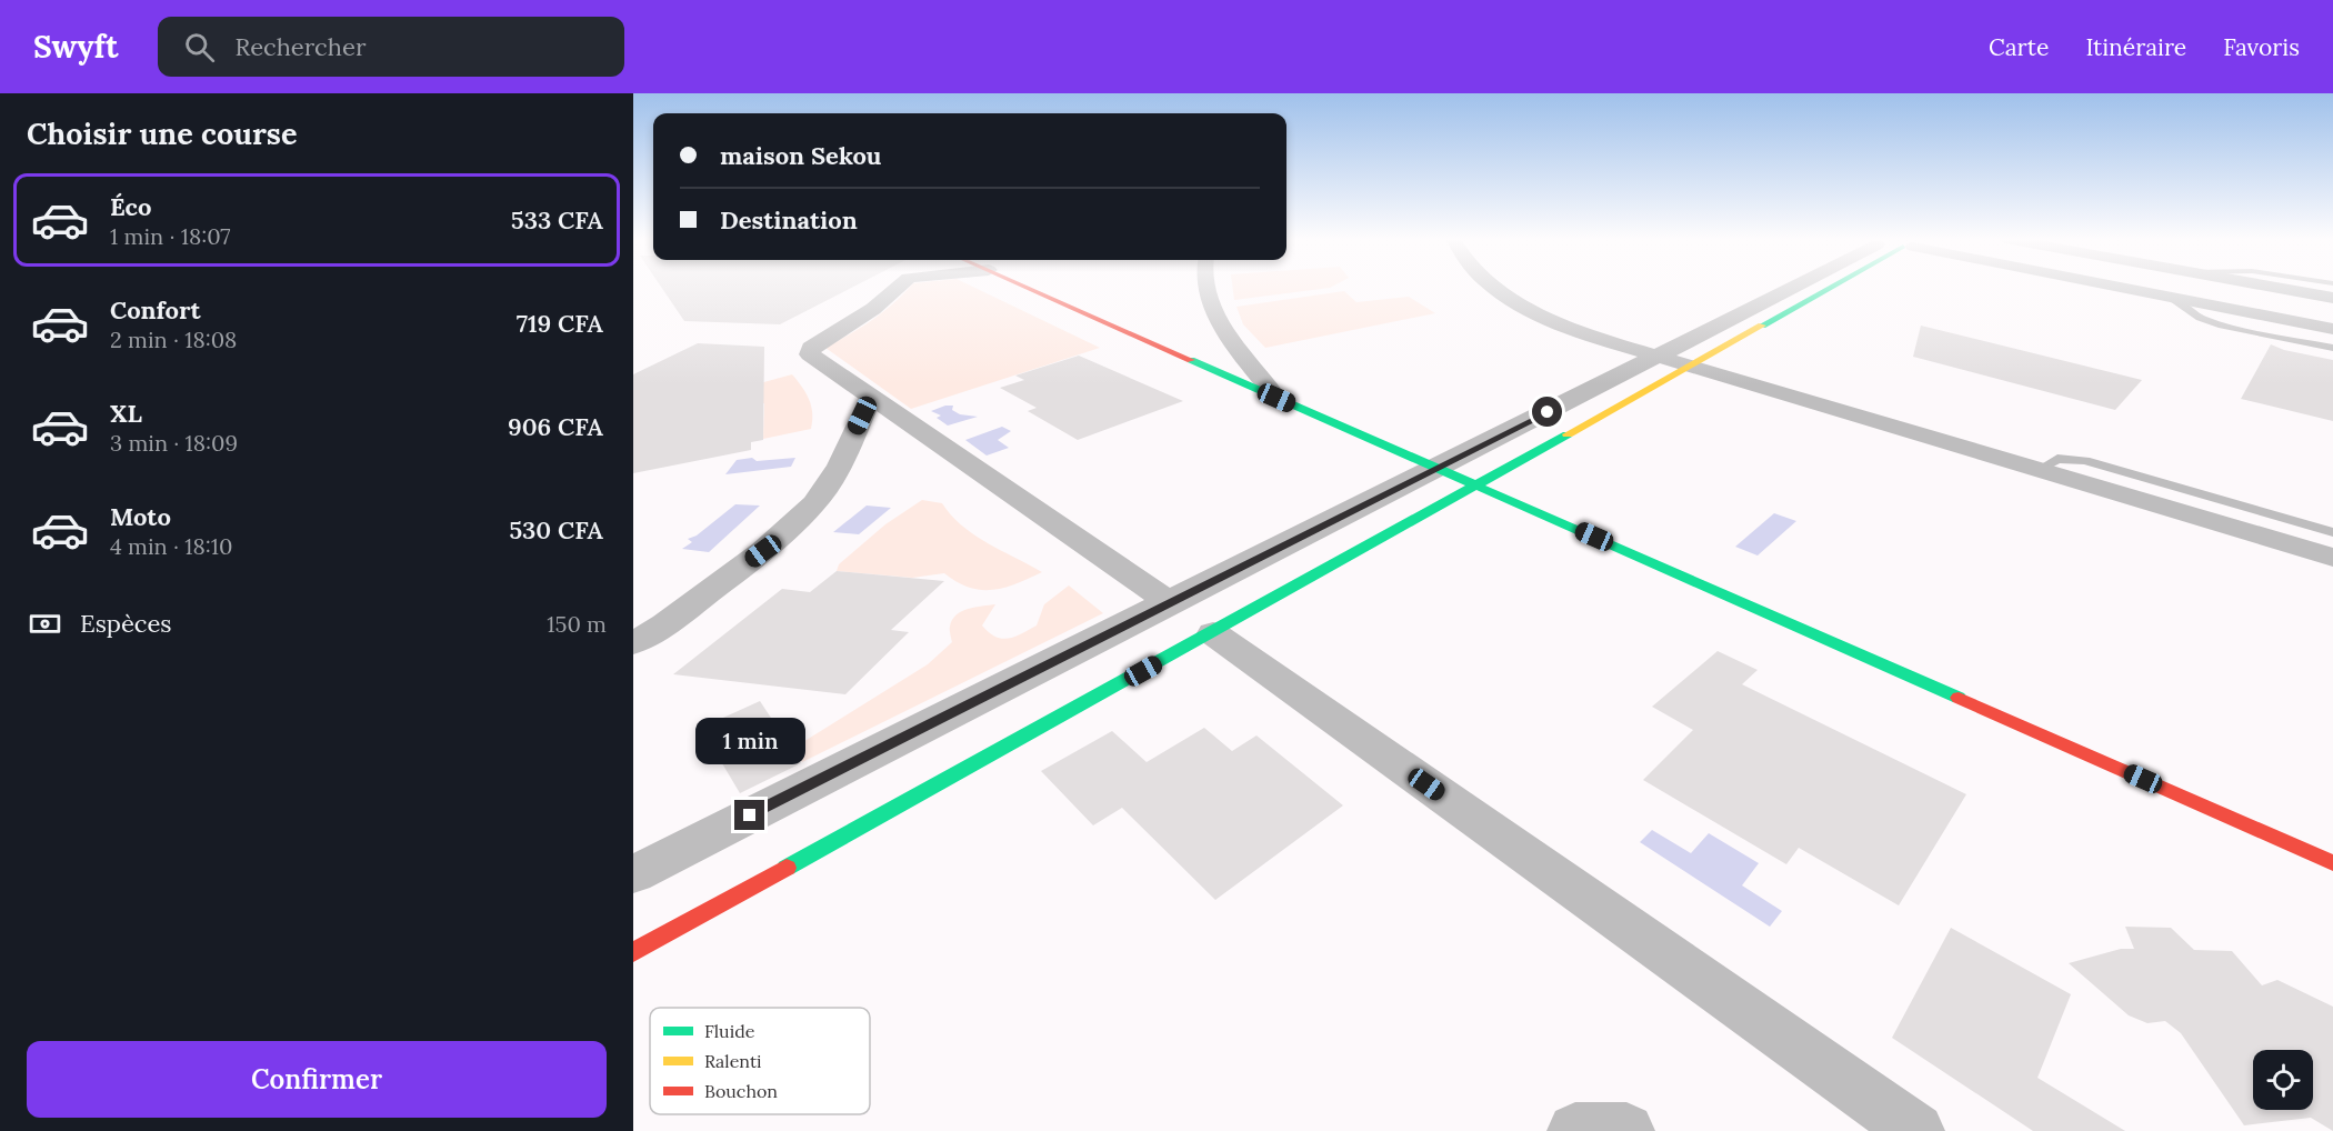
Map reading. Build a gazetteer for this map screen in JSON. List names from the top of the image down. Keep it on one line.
{"legend":["Fluide","Ralenti","Bouchon"],"page":{"header":"Swyft","search":"Rechercher","nav":["Carte","Itinéraire","Favoris"],"heading":"Choisir une course","banner":["maison Sekou","Destination"],"list":[{"name":"Éco","note":"1 min · 18:07","value":"533 CFA"},{"name":"Confort","note":"2 min · 18:08","value":"719 CFA"},{"name":"XL","note":"3 min · 18:09","value":"906 CFA"},{"name":"Moto","note":"4 min · 18:10","value":"530 CFA"}],"pay":["Espèces","150 m"],"bubble":"1 min","buttons":"Confirmer"}}
